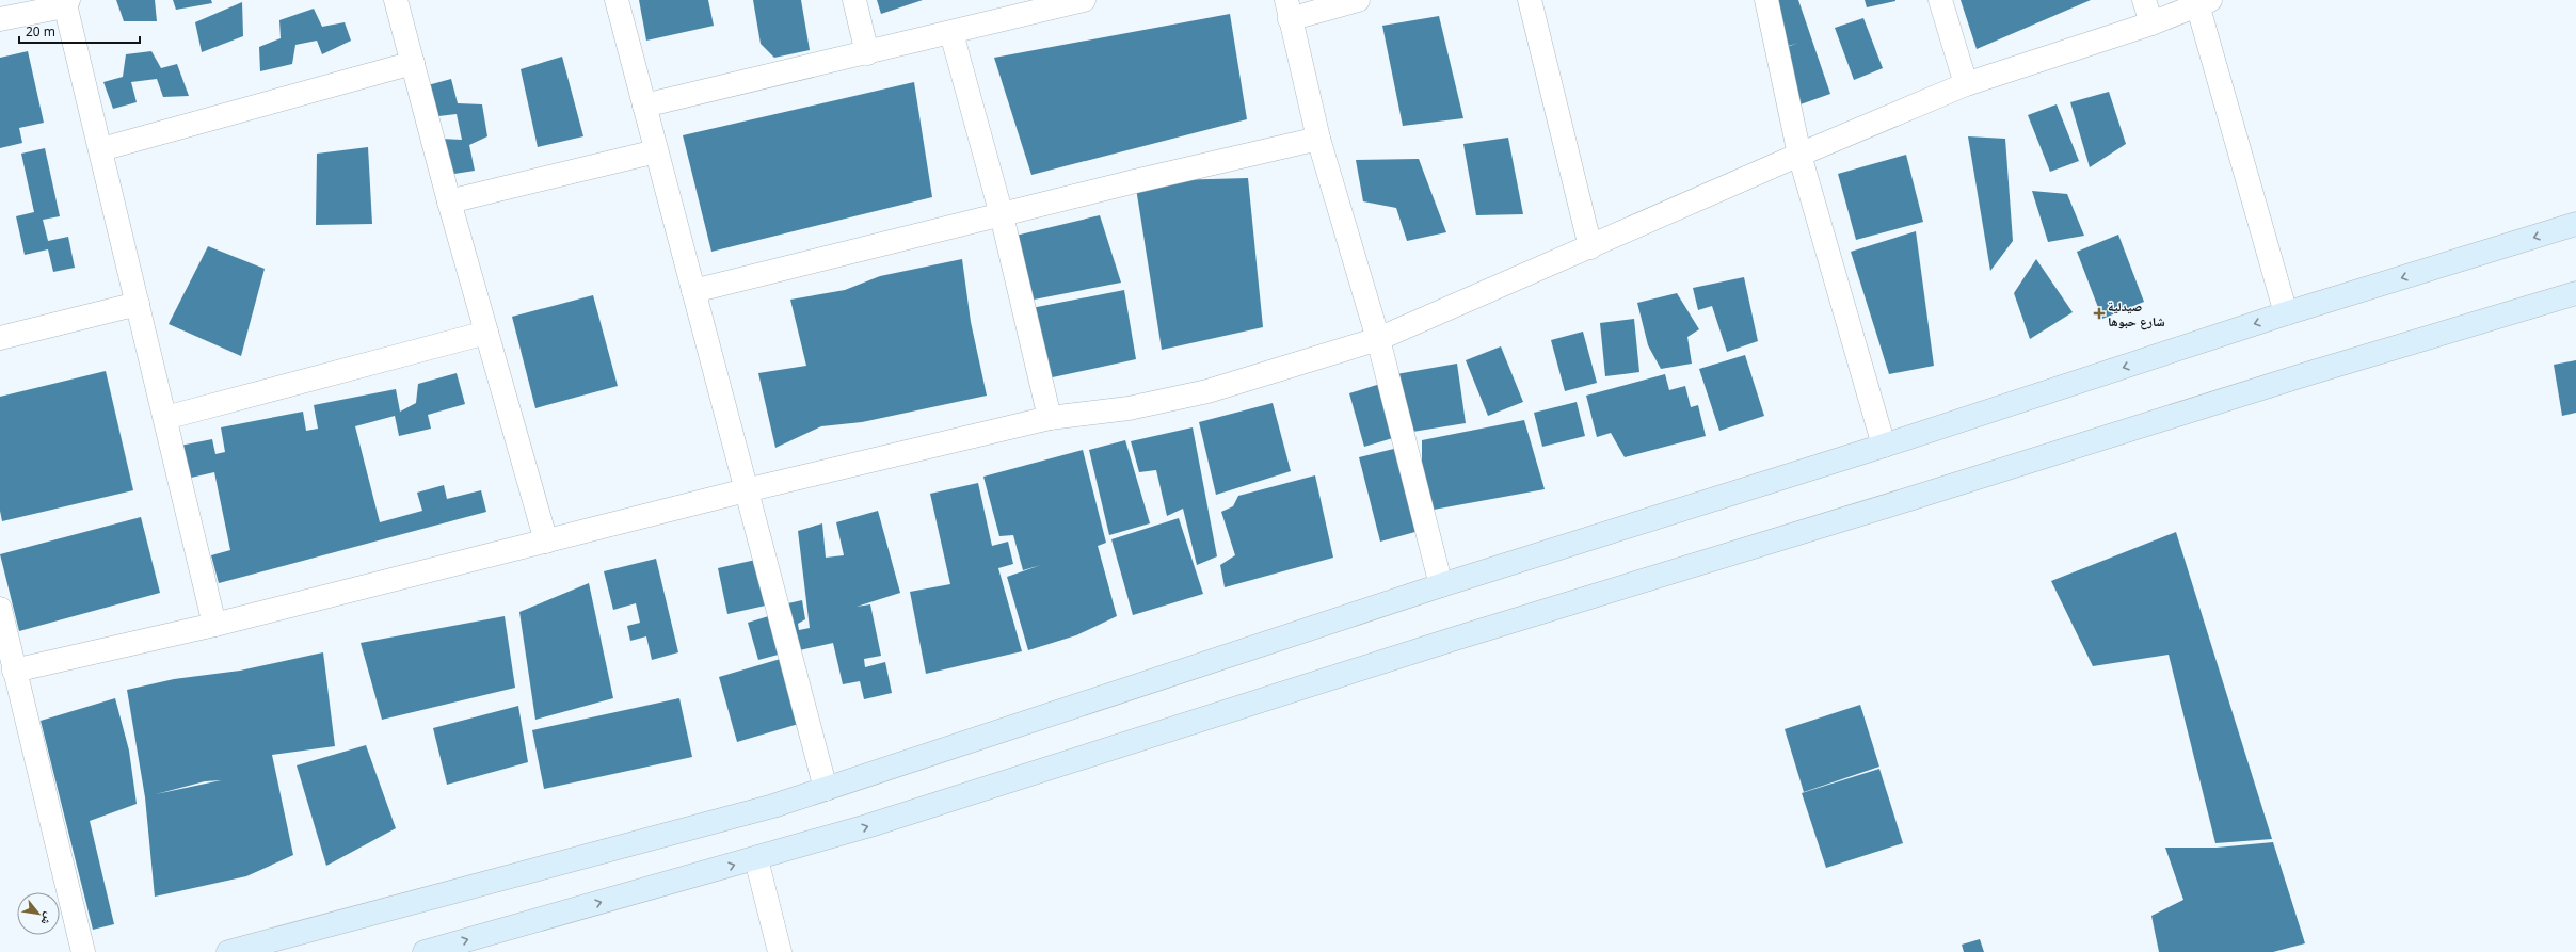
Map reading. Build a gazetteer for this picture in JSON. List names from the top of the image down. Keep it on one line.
{"places":{"health":["صيدلية شارع حبوها"]},"scale_bar":"20 m","north":"bottom right"}
